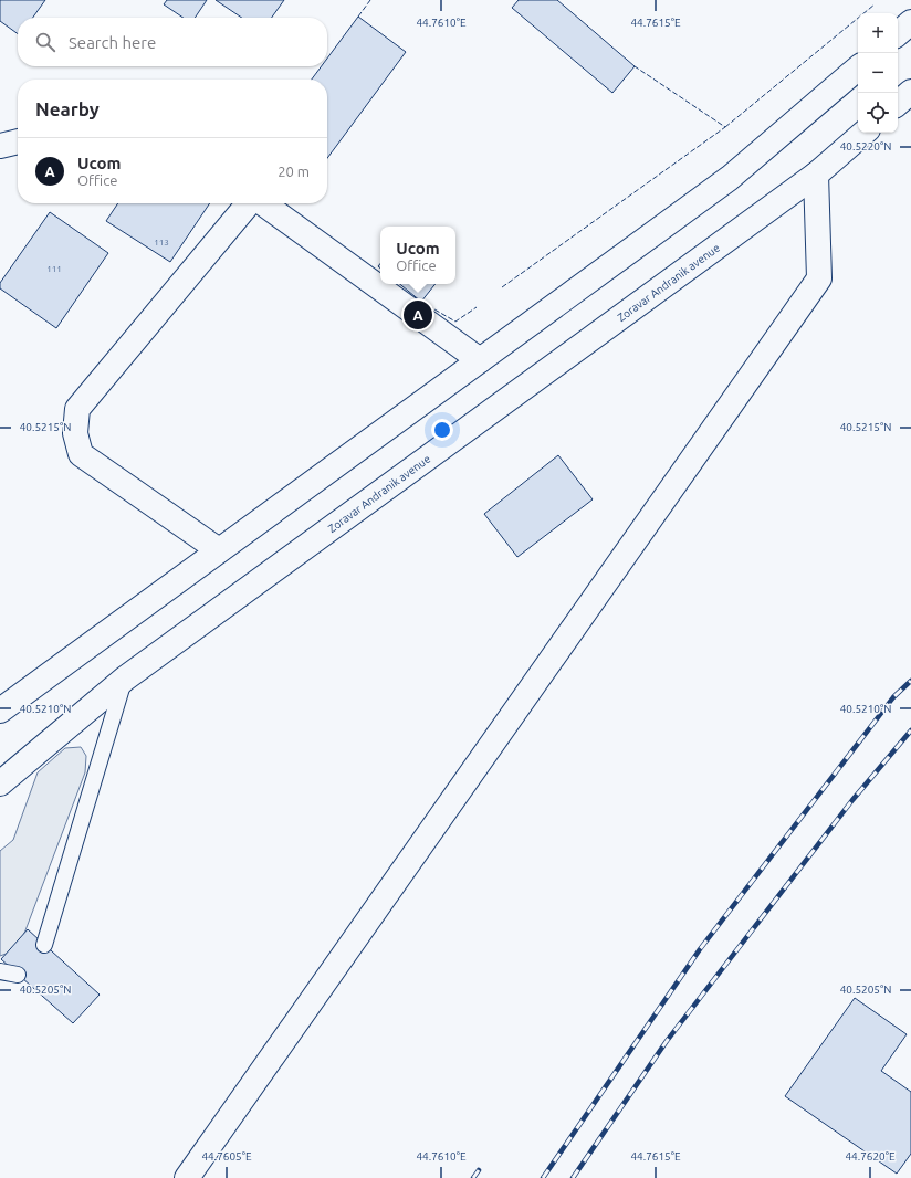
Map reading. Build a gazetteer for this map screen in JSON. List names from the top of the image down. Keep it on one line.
{"streets":{"main road":["Zoravar Andranik avenue"]},"house_numbers":["113","111"],"page":{"map_buttons":["+","−"],"search":"Search here","heading":"Nearby","list":[{"mark":"A","name":"Ucom","note":"Office","value":"20 m"}],"popup":["Ucom","Office"],"pins":"A"},"coordinates":["44.7610°E","44.7615°E","40.5220°N","40.5215°N","40.5210°N","40.5205°N","44.7605°E","44.7620°E"]}
